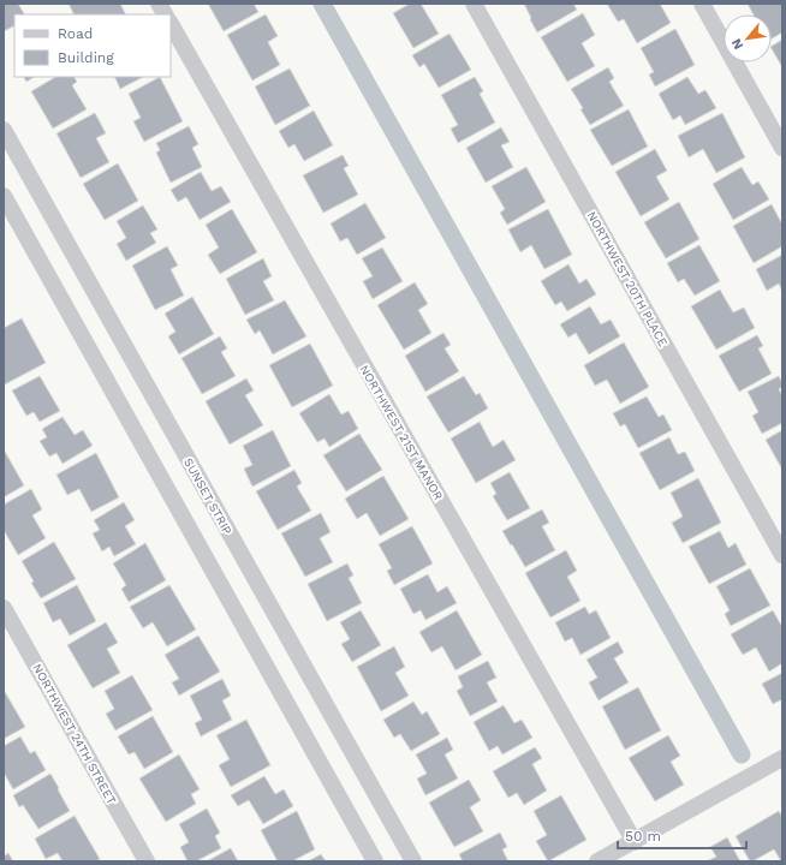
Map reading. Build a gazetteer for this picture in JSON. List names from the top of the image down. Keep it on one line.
{"streets":{"street":["NORTHWEST 20TH PLACE","NORTHWEST 21ST MANOR","SUNSET STRIP","NORTHWEST 24TH STREET"]},"legend":["Road","Building"],"scale_bar":"50 m","north":"bottom left"}
